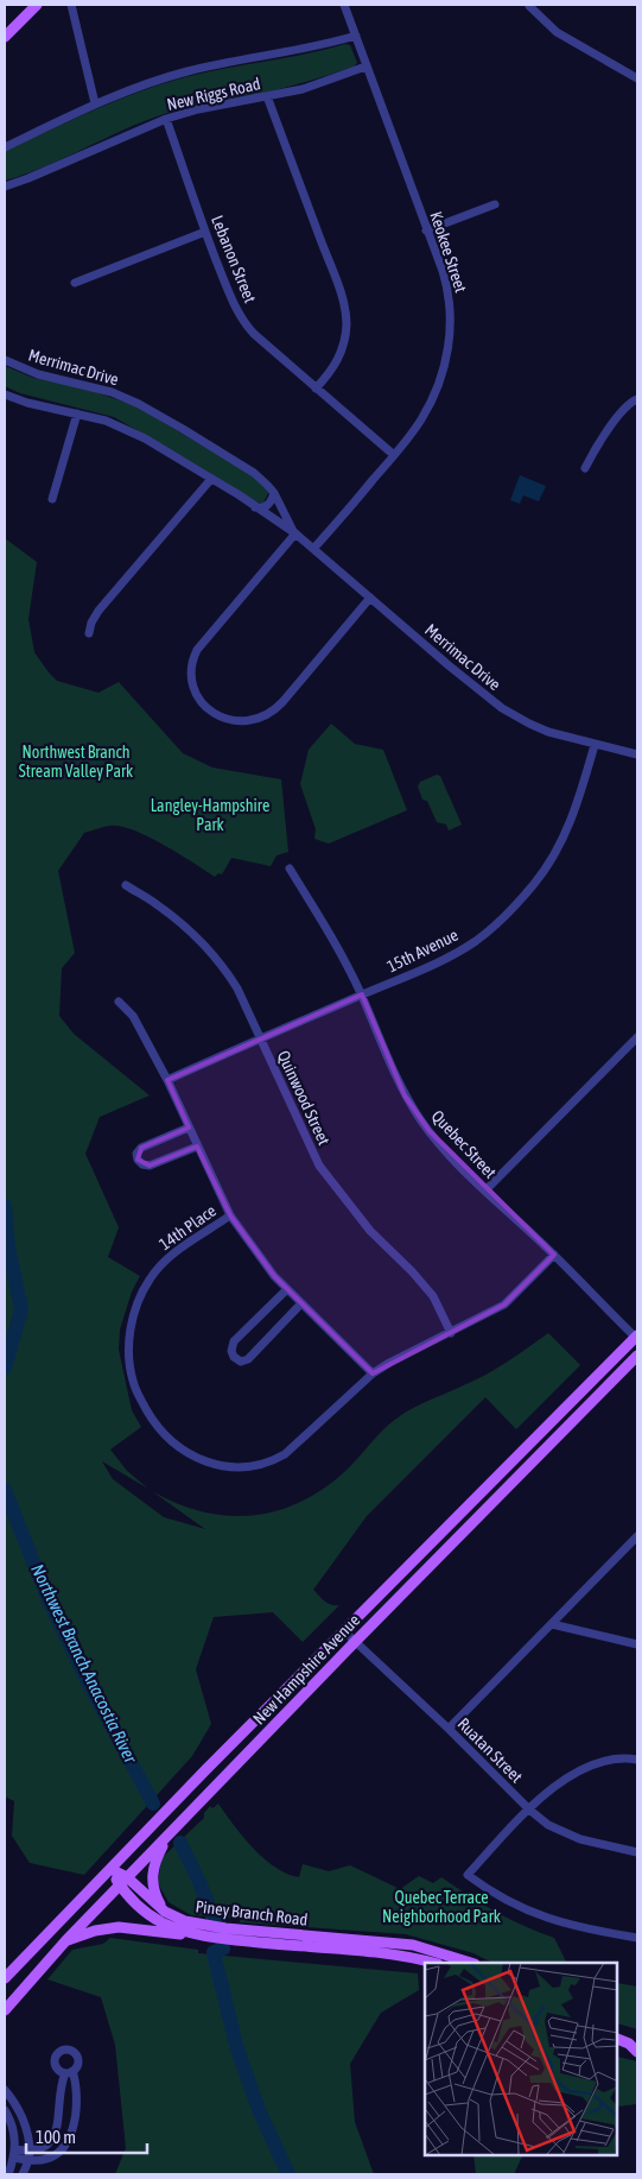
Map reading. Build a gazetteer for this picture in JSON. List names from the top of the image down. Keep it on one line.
{"streets":{"main road":["New Hampshire Avenue","Piney Branch Road"],"street":["New Riggs Road","Keokee Street","Lebanon Street","Merrimac Drive","15th Avenue","Quinwood Street","Quebec Street","14th Place","Ruatan Street"]},"crossings":[["New Riggs Road","Keokee Street"],["New Riggs Road","Lebanon Street"],["Keokee Street","Lebanon Street"],["Keokee Street","Merrimac Drive"],["Merrimac Drive","15th Avenue"],["15th Avenue","Quinwood Street"],["15th Avenue","Quebec Street"],["Quebec Street","New Hampshire Avenue"],["New Hampshire Avenue","Ruatan Street"],["New Hampshire Avenue","Piney Branch Road"]],"water":["Northwest Branch Anacostia River"],"parks":["Northwest Branch Stream Valley Park","Langley-Hampshire Park","Quebec Terrace Neighborhood Park"],"scale_bar":"100 m"}
